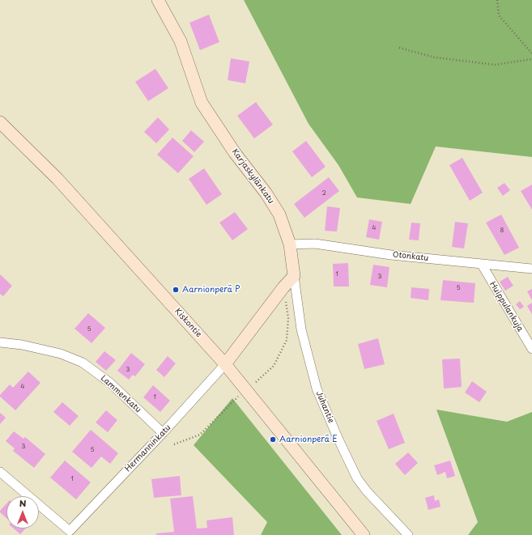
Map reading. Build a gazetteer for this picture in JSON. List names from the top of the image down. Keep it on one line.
{"streets":{"main road":["Karjaskylänkatu","Kiskontie"],"street":["Otonkatu","Huippulankuja","Lammenkatu","Juhantie","Hermanninkatu"]},"crossings":[["Karjaskylänkatu","Otonkatu"],["Karjaskylänkatu","Juhantie"],["Otonkatu","Huippulankuja"],["Kiskontie","Hermanninkatu"],["Lammenkatu","Hermanninkatu"]],"places":["Aarnionperä P","Aarnionperä E"],"house_numbers":["2","4","8","1","3","5","5","3","4","1","3","5","1"],"north":"top"}
